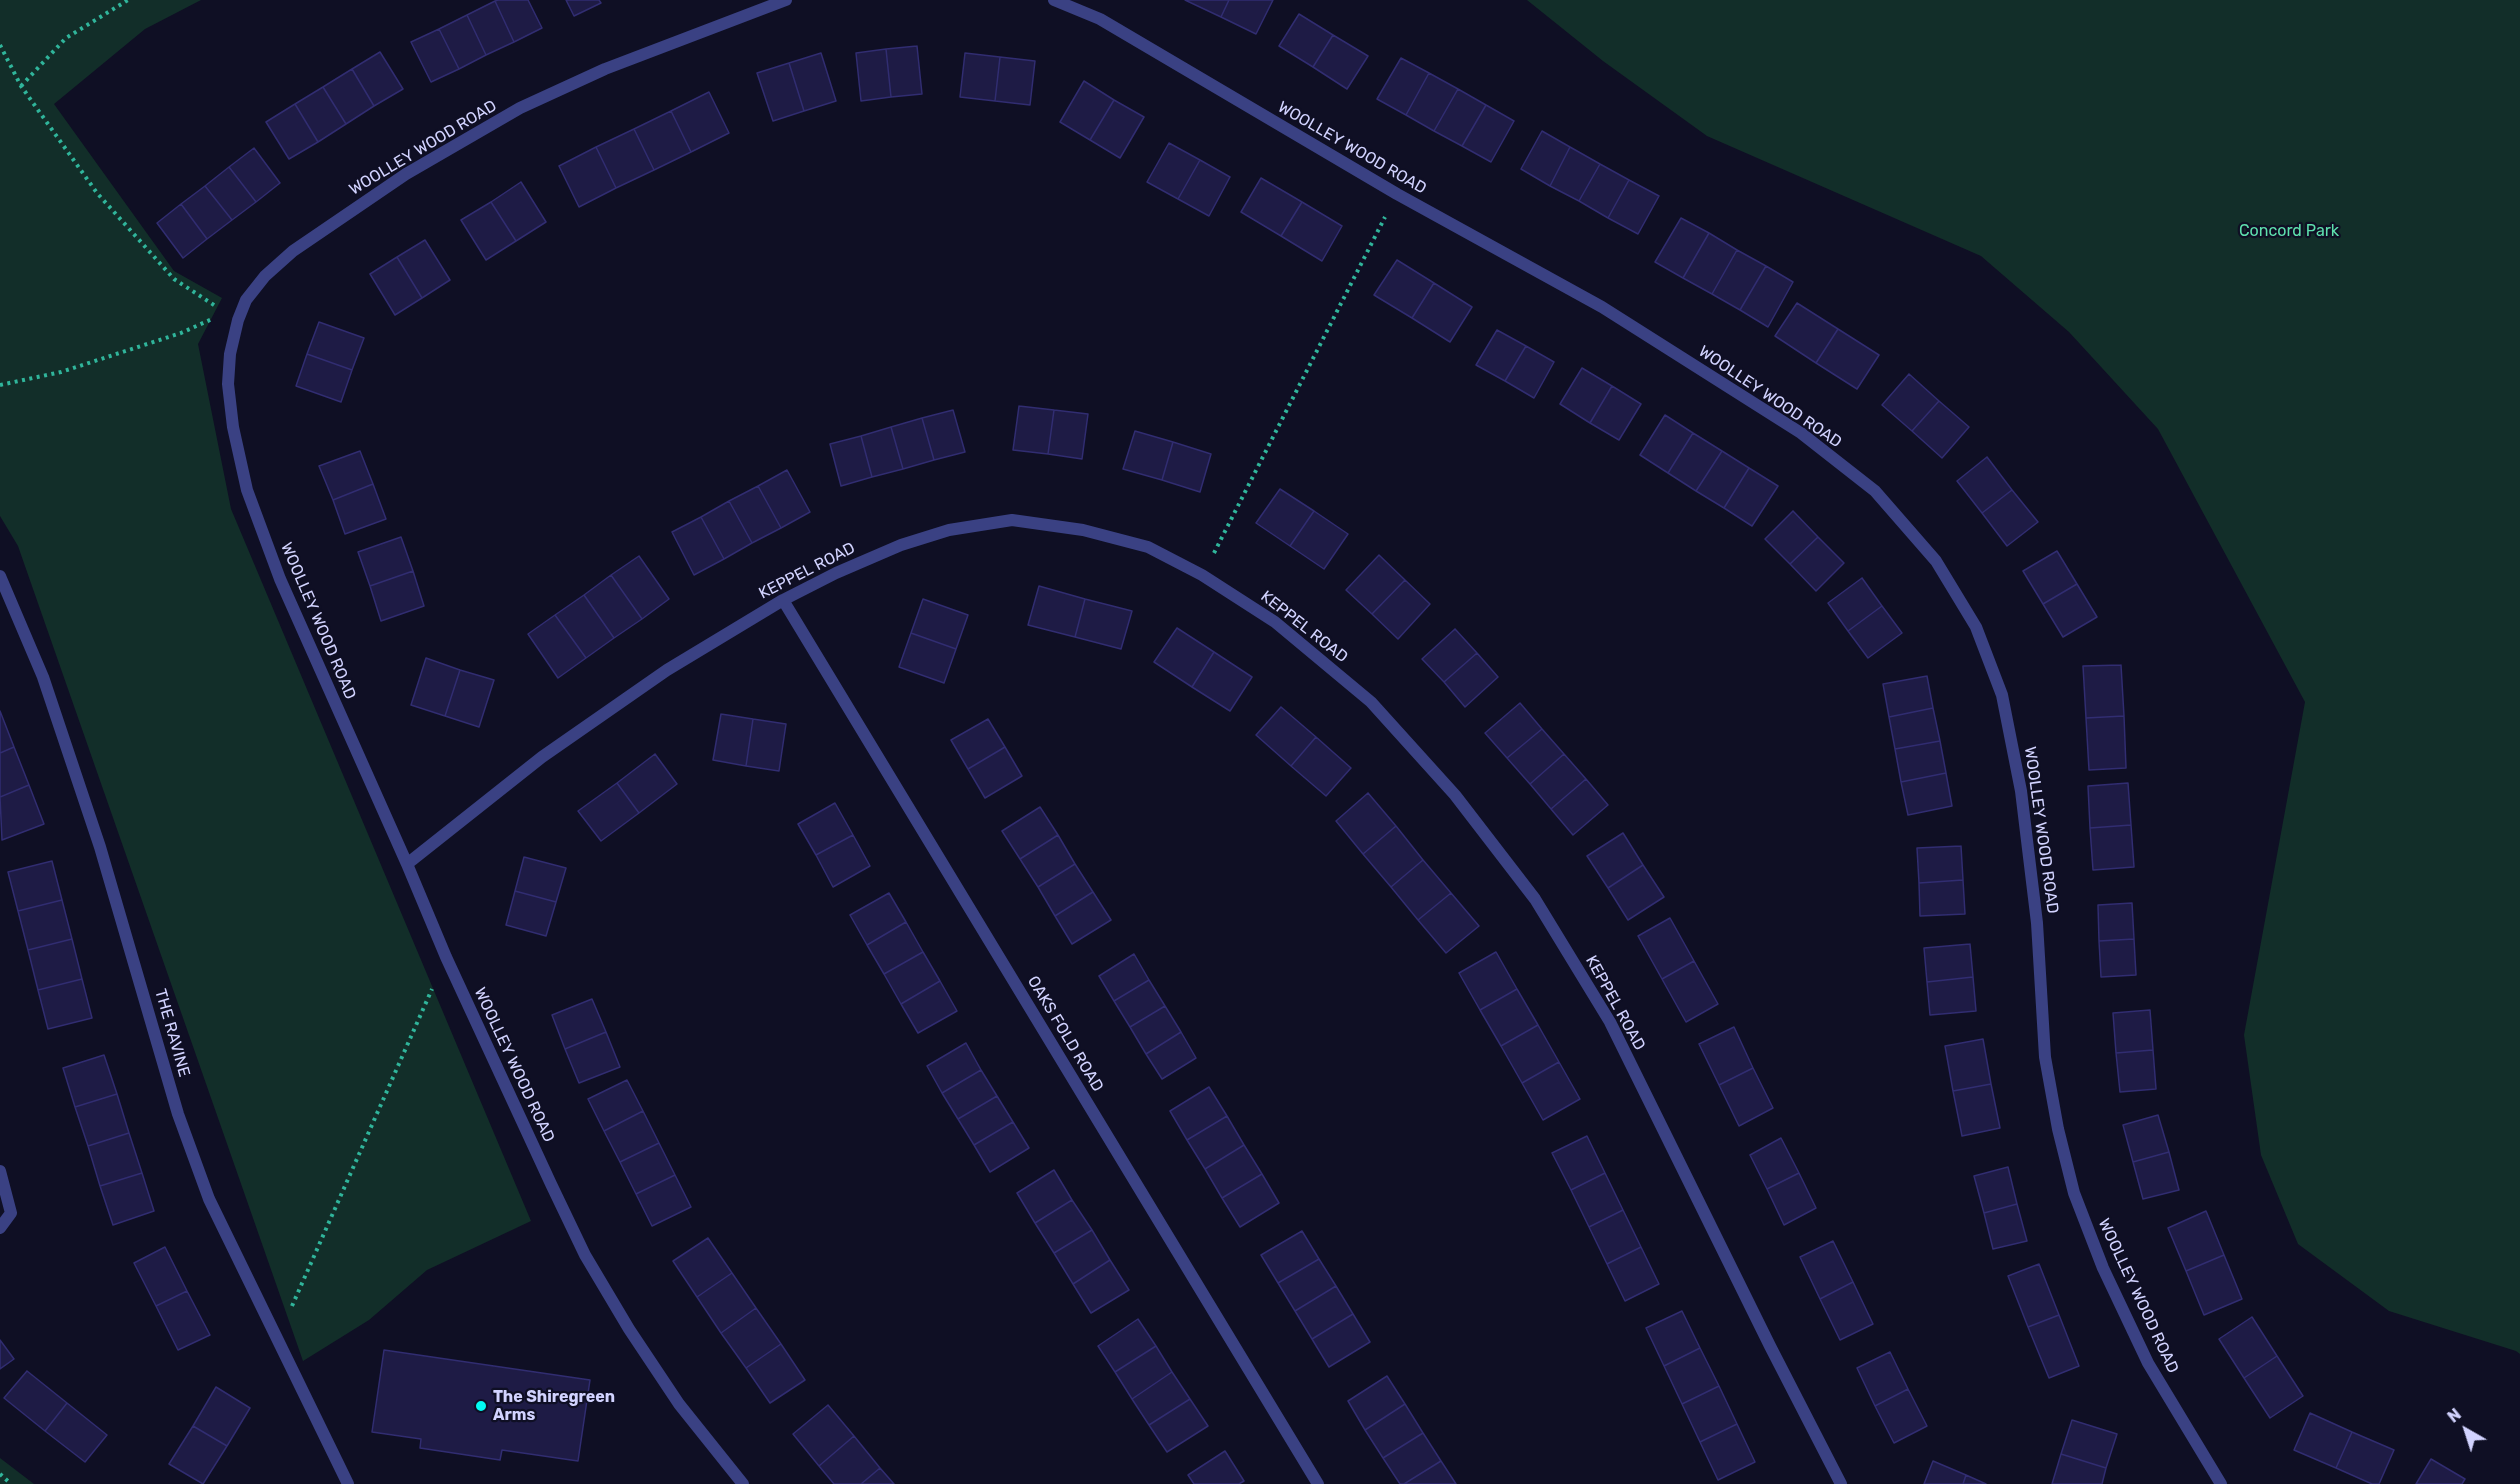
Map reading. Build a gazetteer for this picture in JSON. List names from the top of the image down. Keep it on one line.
{"streets":{"street":["WOOLLEY WOOD ROAD","KEPPEL ROAD","THE RAVINE","OAKS FOLD ROAD"]},"crossings":[["WOOLLEY WOOD ROAD","KEPPEL ROAD"],["KEPPEL ROAD","OAKS FOLD ROAD"]],"parks":["Concord Park"],"places":["The Shiregreen Arms"],"north":"top left"}
